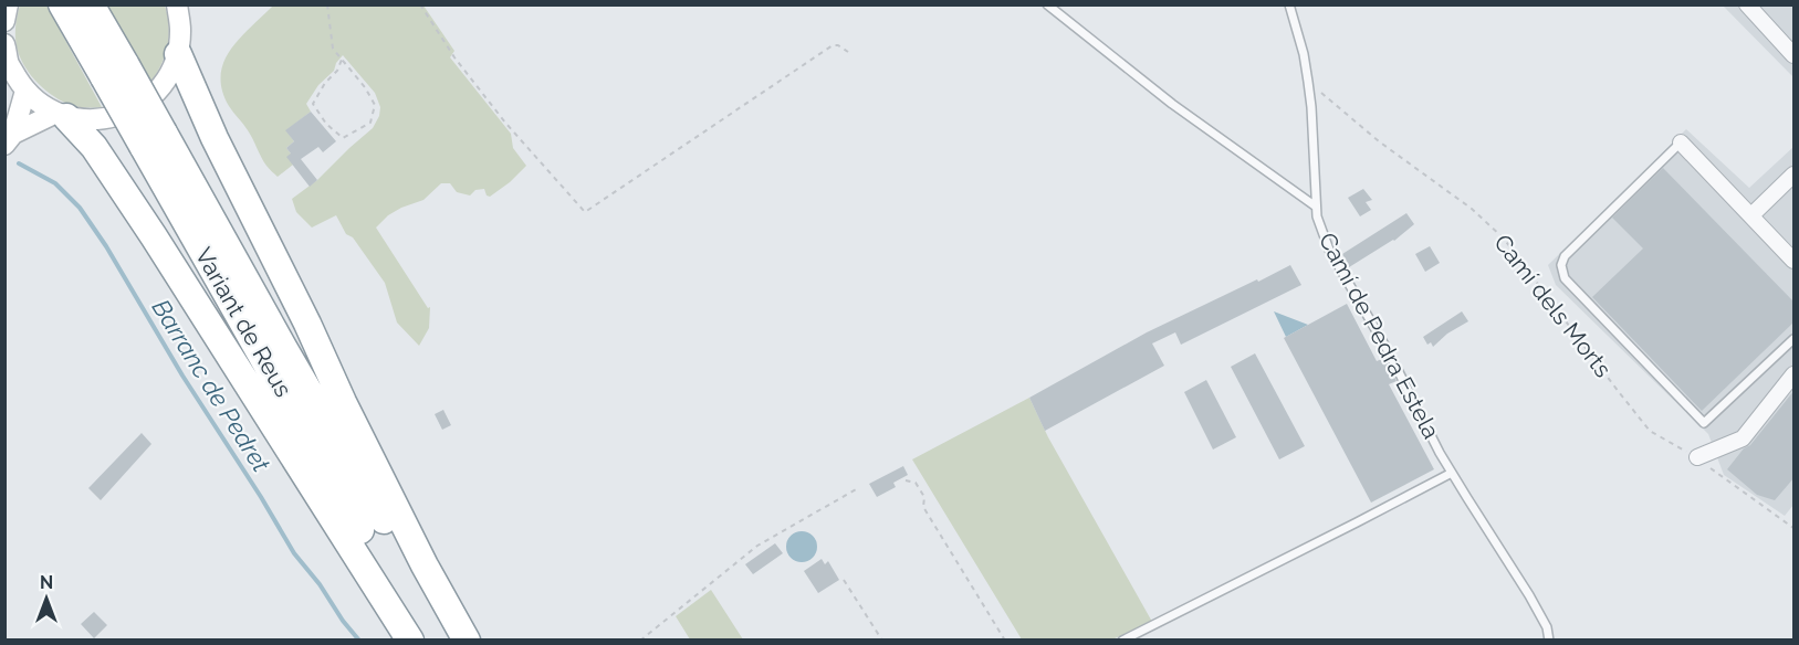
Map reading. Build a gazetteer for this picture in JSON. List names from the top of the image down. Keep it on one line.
{"streets":{"highway":["Variant de Reus"],"lane":["Camí de Pedra Estela"],"path":["Camí dels Morts"]},"crossings":[["Camí dels Morts","Camí de Pedra Estela"]],"water":["Barranc de Pedret"],"north":"top"}
